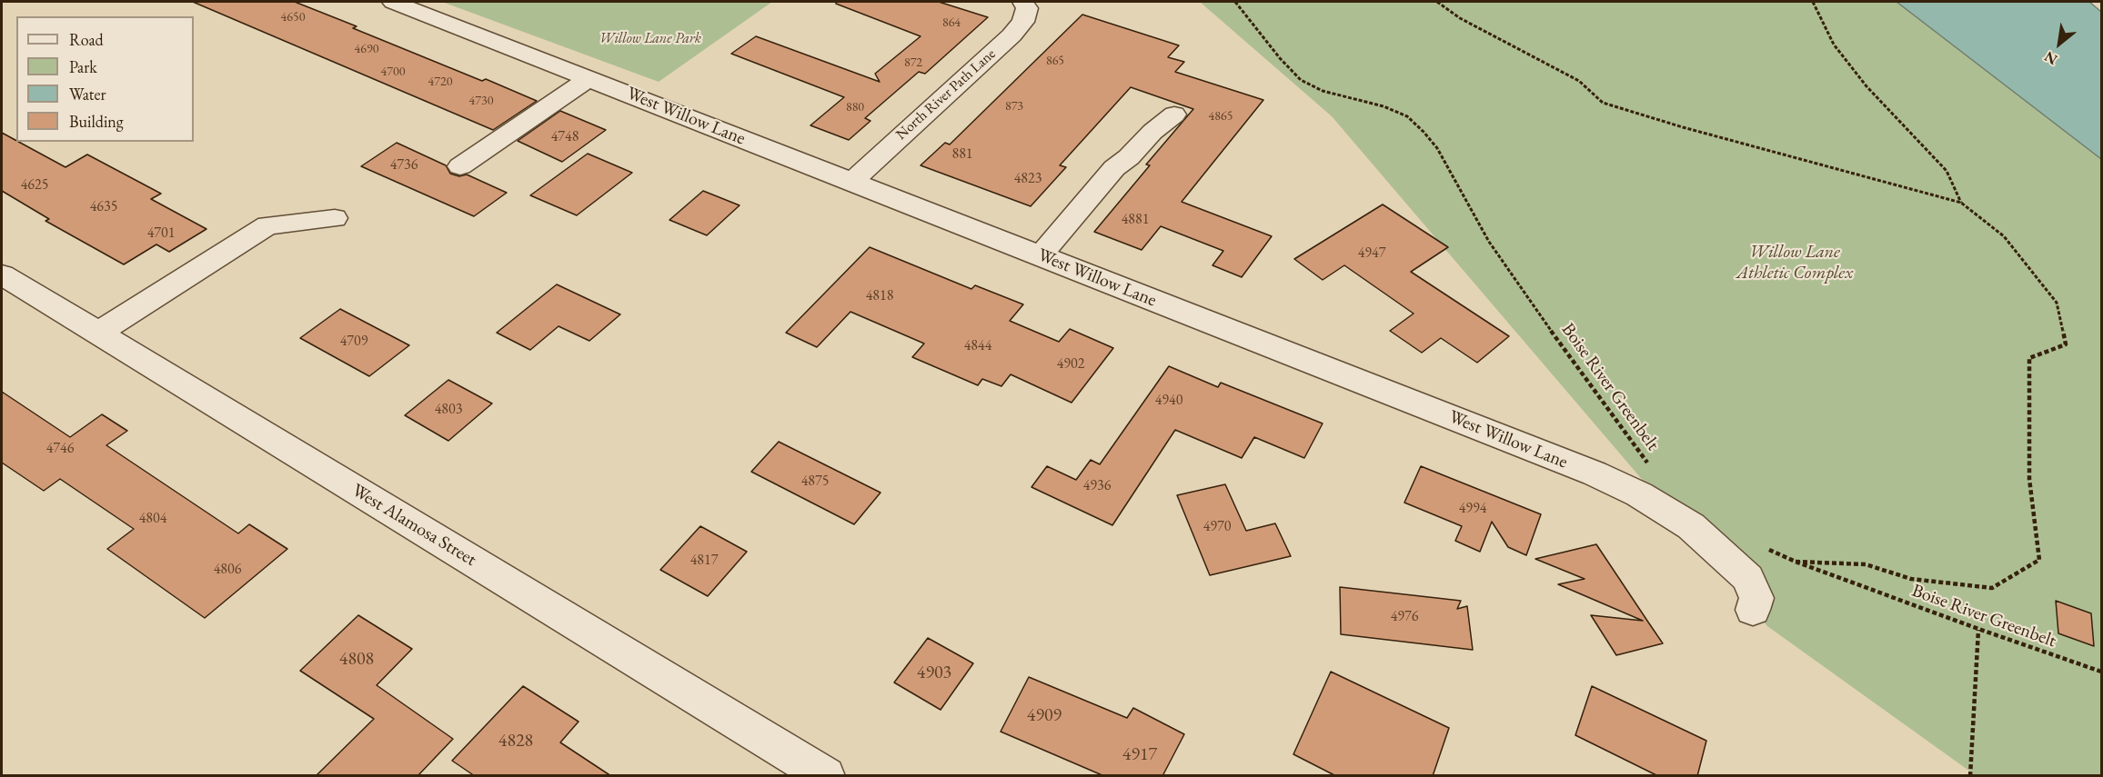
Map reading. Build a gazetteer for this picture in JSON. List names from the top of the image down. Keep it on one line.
{"streets":{"street":["North River Path Lane","West Willow Lane","West Alamosa Street"],"path":["Boise River Greenbelt"]},"crossings":[["North River Path Lane","West Willow Lane"]],"parks":["Willow Lane Park","Willow Lane Athletic Complex"],"house_numbers":["4650","864","4690","865","872","4700","4720","4730","873","880","4865","4748","881","4736","4823","4625","4635","4881","4701","4947","4818","4709","4844","4902","4940","4803","4746","4875","4936","4994","4804","4970","4817","4806","4976","4808","4903","4909","4828","4917"],"legend":["Road","Park","Water","Building"],"north":"bottom left"}
